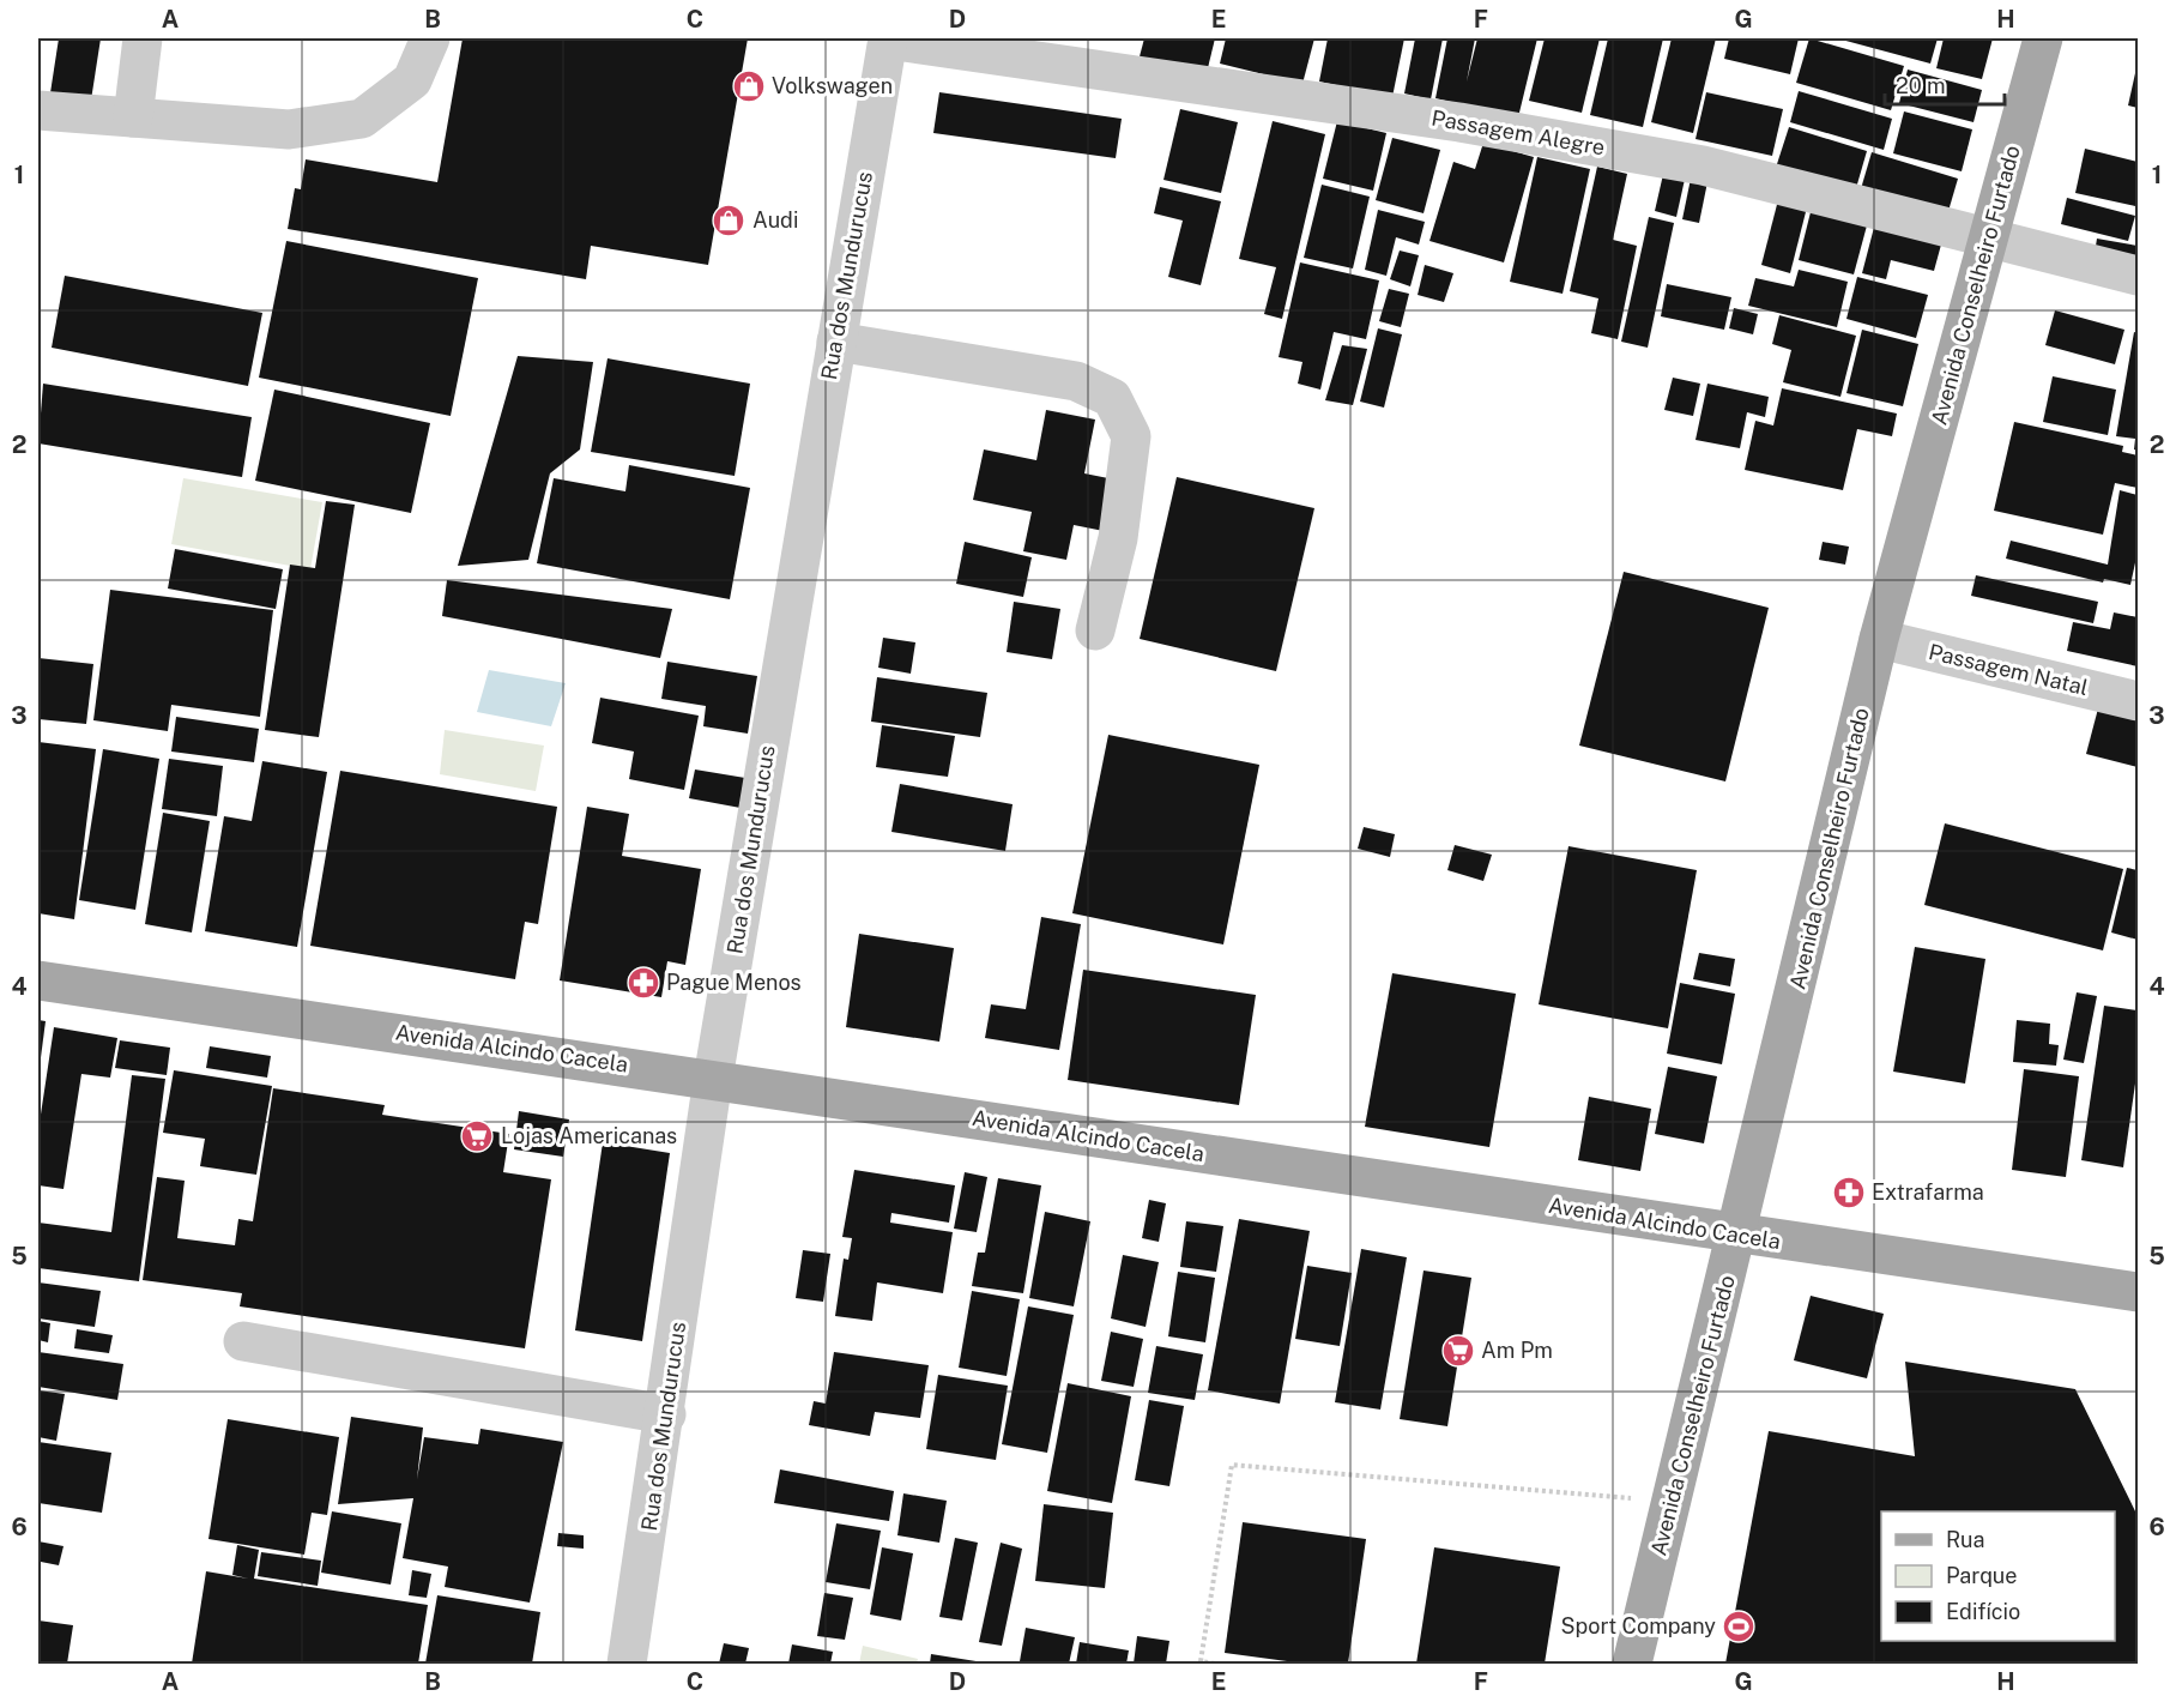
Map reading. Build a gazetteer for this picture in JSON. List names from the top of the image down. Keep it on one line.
{"streets":{"main road":["Avenida Conselheiro Furtado","Avenida Alcindo Cacela"],"street":["Passagem Alegre","Rua dos Mundurucus","Passagem Natal"]},"crossings":[["Passagem Alegre","Rua dos Mundurucus"],["Passagem Alegre","Avenida Conselheiro Furtado"],["Rua dos Mundurucus","Avenida Alcindo Cacela"],["Avenida Conselheiro Furtado","Passagem Natal"],["Avenida Conselheiro Furtado","Avenida Alcindo Cacela"]],"places":{"shop":["Volkswagen","Audi"],"pharmacy":["Pague Menos","Extrafarma"],"supermarket":["Lojas Americanas","Am Pm"],"sports":["Sport Company"]},"legend":["Rua","Parque","Edifício"],"scale_bar":"20 m","grid":{"columns":["A","B","C","D","E","F","G","H"],"rows":["1","2","3","4","5","6"]}}
